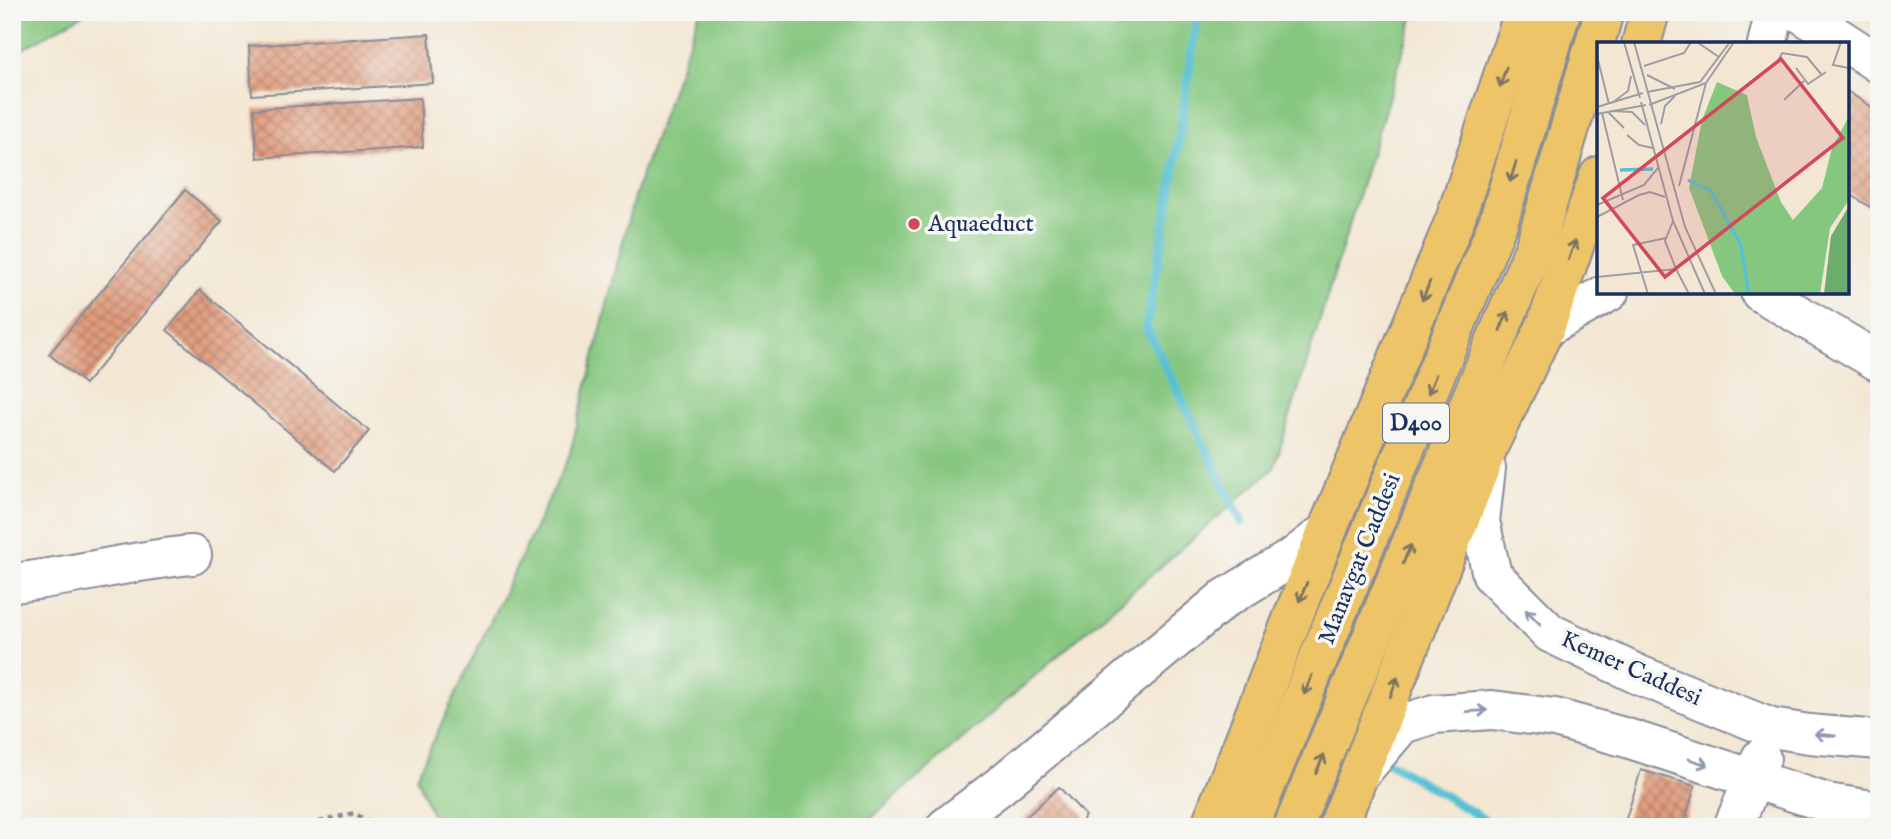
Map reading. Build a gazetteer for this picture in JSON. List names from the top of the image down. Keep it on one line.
{"streets":{"highway":["D400","Manavgat Caddesi"],"street":["Kemer Caddesi"]},"one_way":["Kemer Caddesi"],"places":["Aquaeduct"]}
